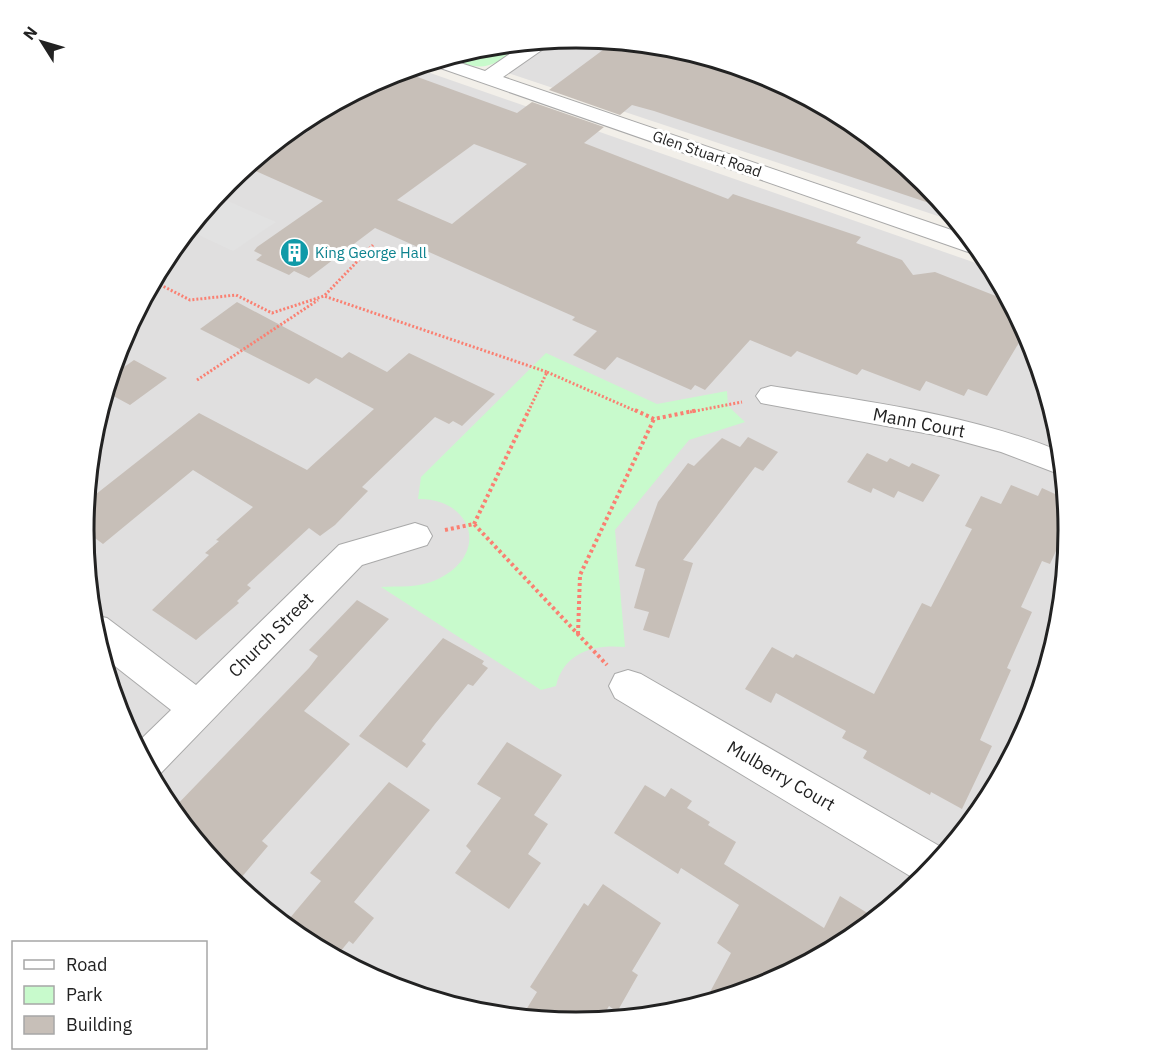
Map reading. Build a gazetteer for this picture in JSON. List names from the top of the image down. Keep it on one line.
{"streets":{"street":["Glen Stuart Road","Mann Court","Church Street","Mulberry Court"]},"places":{"building":["King George Hall"]},"legend":["Road","Park","Building"],"north":"top left"}
